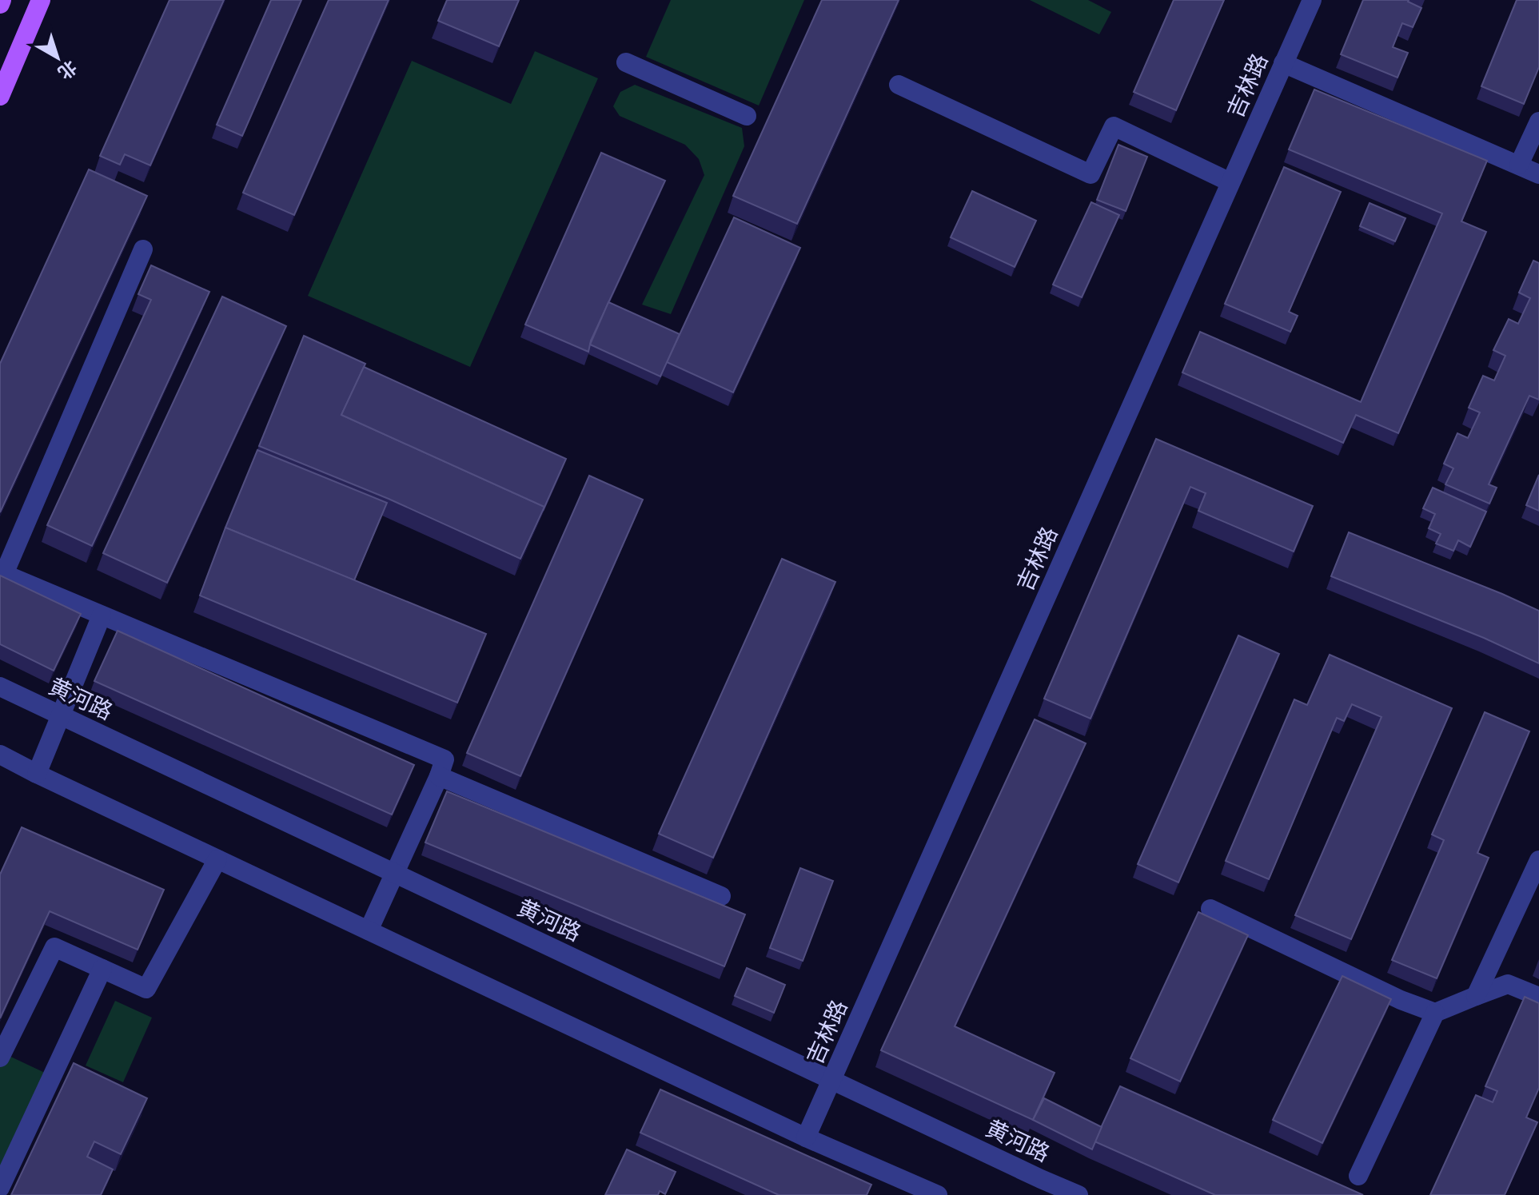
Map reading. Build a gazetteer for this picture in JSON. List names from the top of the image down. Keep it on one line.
{"streets":{"street":["吉林路","黄河路"]},"crossings":[["吉林路","黄河路"]],"north":"bottom right"}
